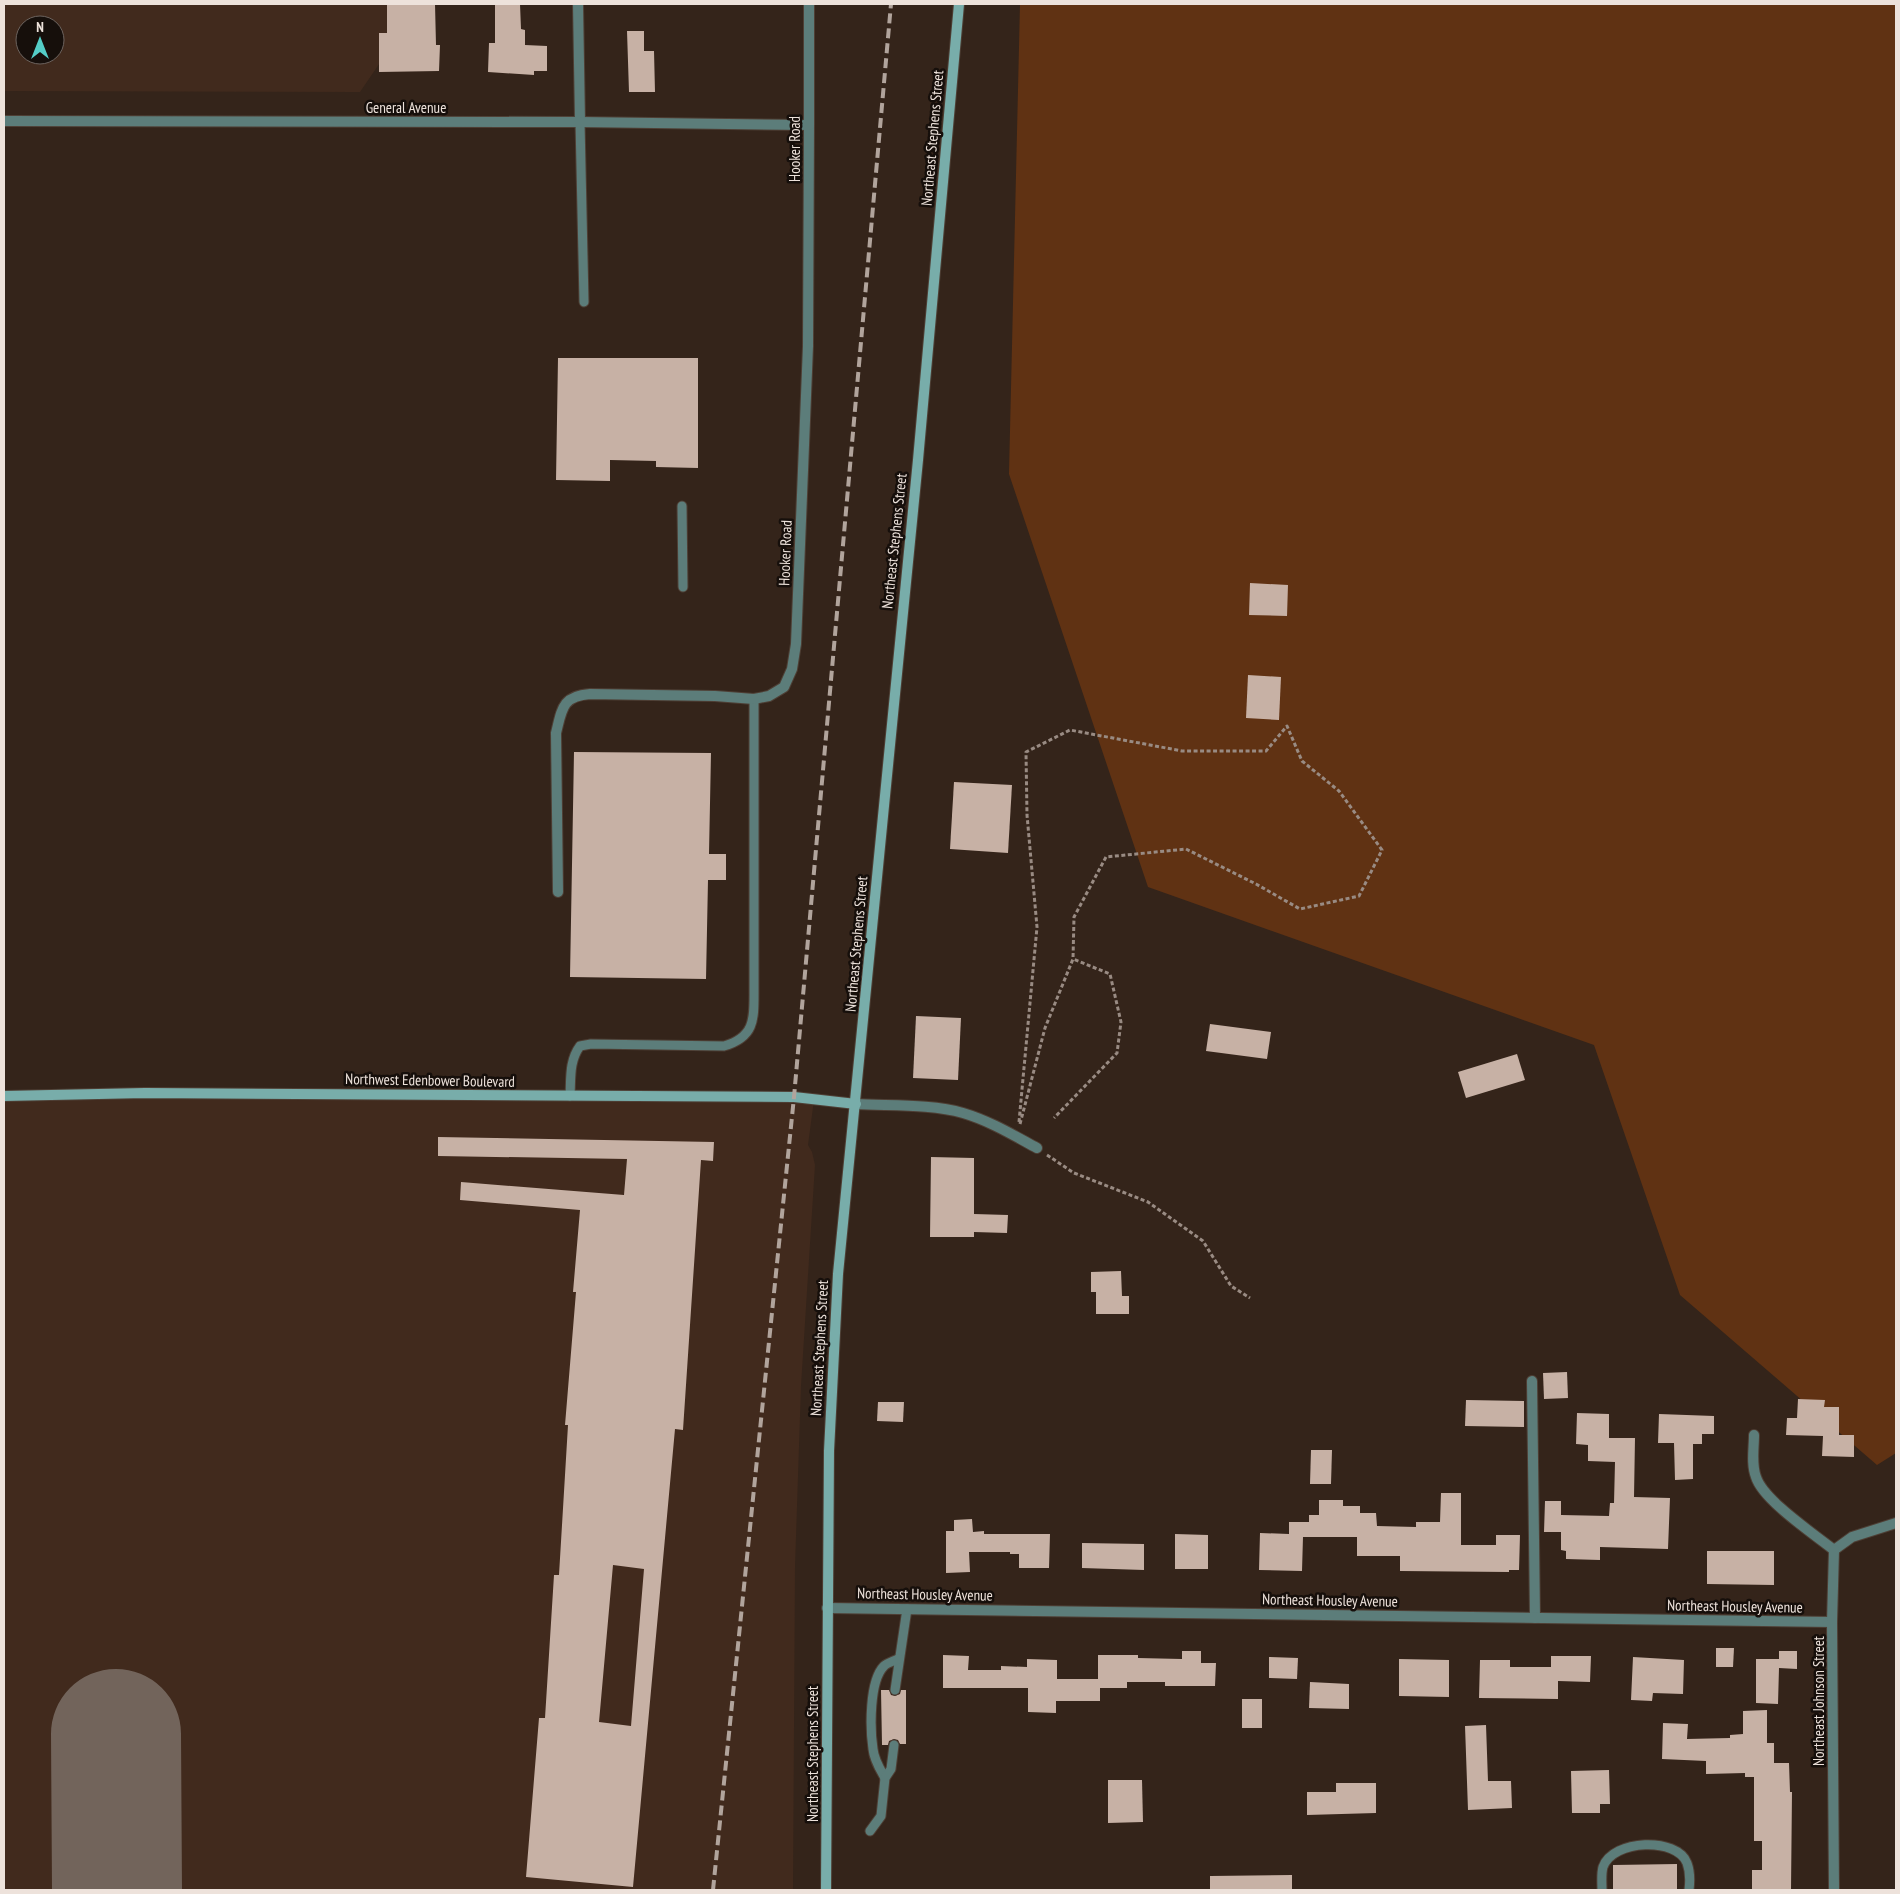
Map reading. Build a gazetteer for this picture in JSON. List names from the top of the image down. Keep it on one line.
{"streets":{"main road":["Northeast Stephens Street","Northwest Edenbower Boulevard"],"street":["General Avenue","Hooker Road","Northeast Housley Avenue","Northeast Johnson Street"]},"crossings":[["General Avenue","Hooker Road"],["Northeast Stephens Street","Northwest Edenbower Boulevard"],["Northeast Stephens Street","Northeast Housley Avenue"],["Northeast Housley Avenue","Northeast Johnson Street"]],"north":"top"}
